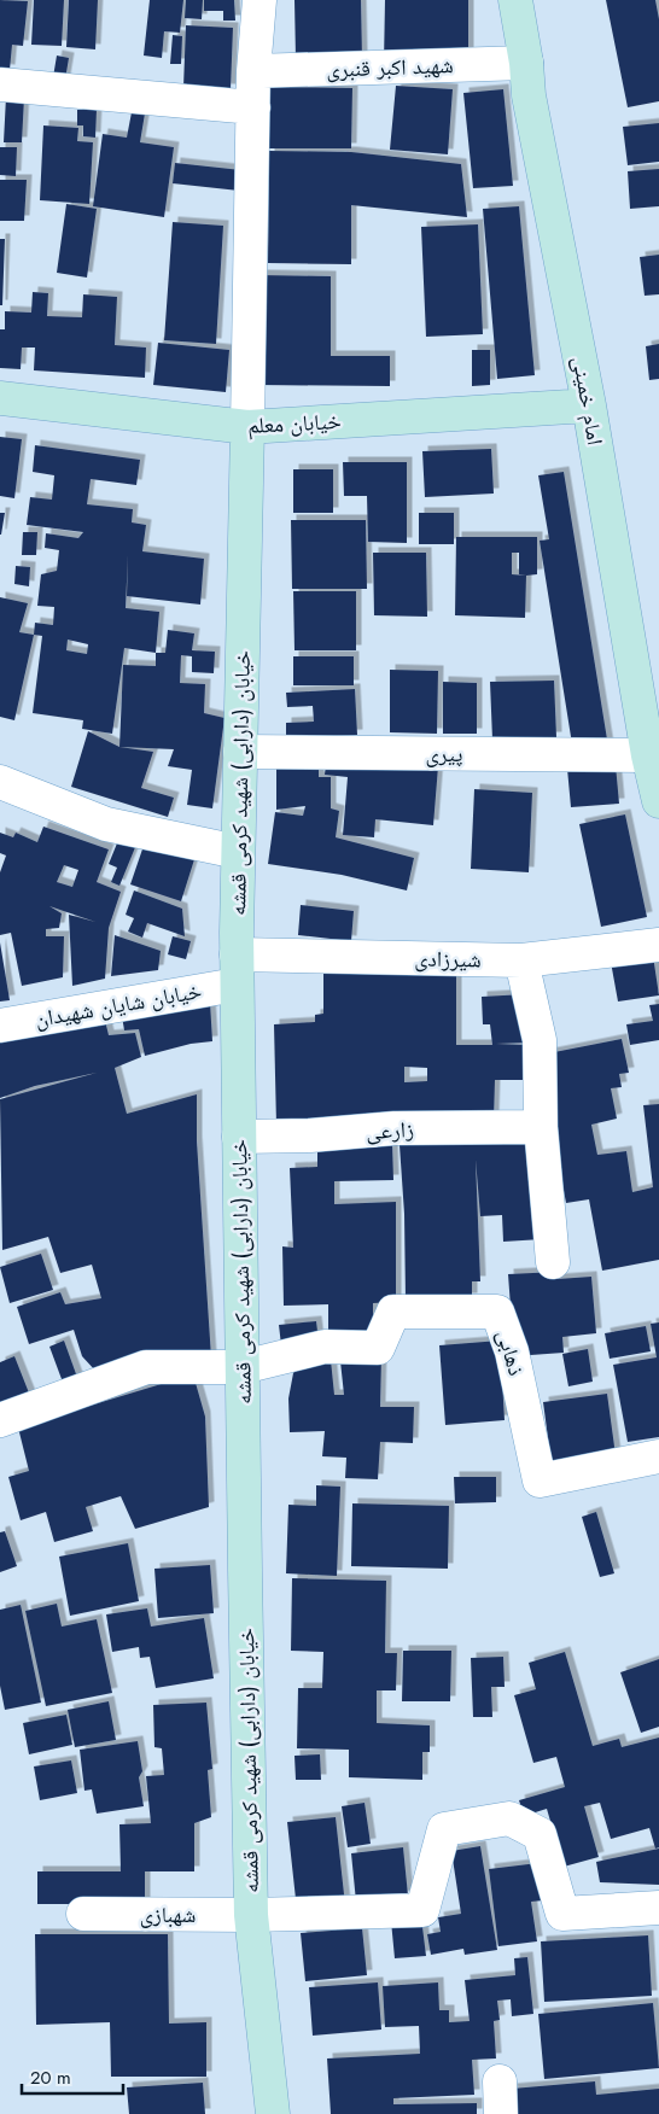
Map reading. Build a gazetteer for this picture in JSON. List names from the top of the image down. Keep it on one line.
{"streets":{"street":["شهید اکبر قنبری","امام خمینی","خیابان معلم","پیری","خیابان (دارابی) شهید کرمی قمشه","شیرزادی","خیابان شایان شهیدان","زارعی","ذهابی","شهبازی"]},"crossings":[["شهید اکبر قنبری","امام خمینی"],["امام خمینی","خیابان معلم"],["امام خمینی","پیری"],["خیابان معلم","خیابان (دارابی) شهید کرمی قمشه"],["پیری","خیابان (دارابی) شهید کرمی قمشه"],["خیابان (دارابی) شهید کرمی قمشه","شیرزادی"],["خیابان (دارابی) شهید کرمی قمشه","خیابان شایان شهیدان"],["خیابان (دارابی) شهید کرمی قمشه","زارعی"],["خیابان (دارابی) شهید کرمی قمشه","ذهابی"],["خیابان (دارابی) شهید کرمی قمشه","شهبازی"],["شیرزادی","خیابان شایان شهیدان"]],"scale_bar":"20 m"}
